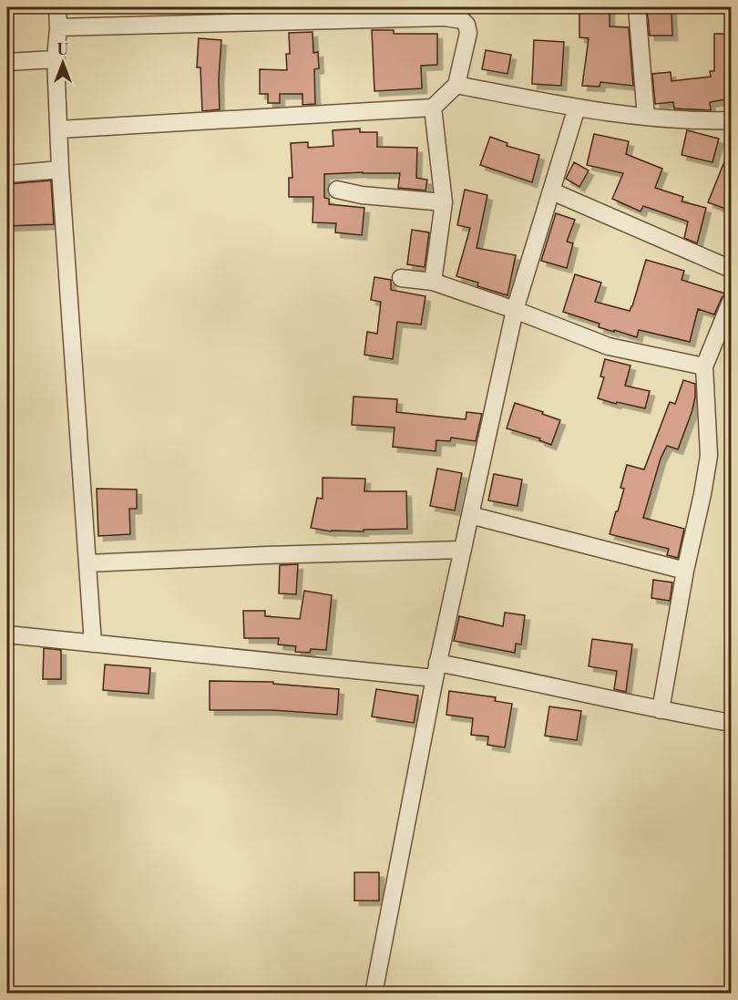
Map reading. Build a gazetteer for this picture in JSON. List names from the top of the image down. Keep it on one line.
{"north":"top"}
